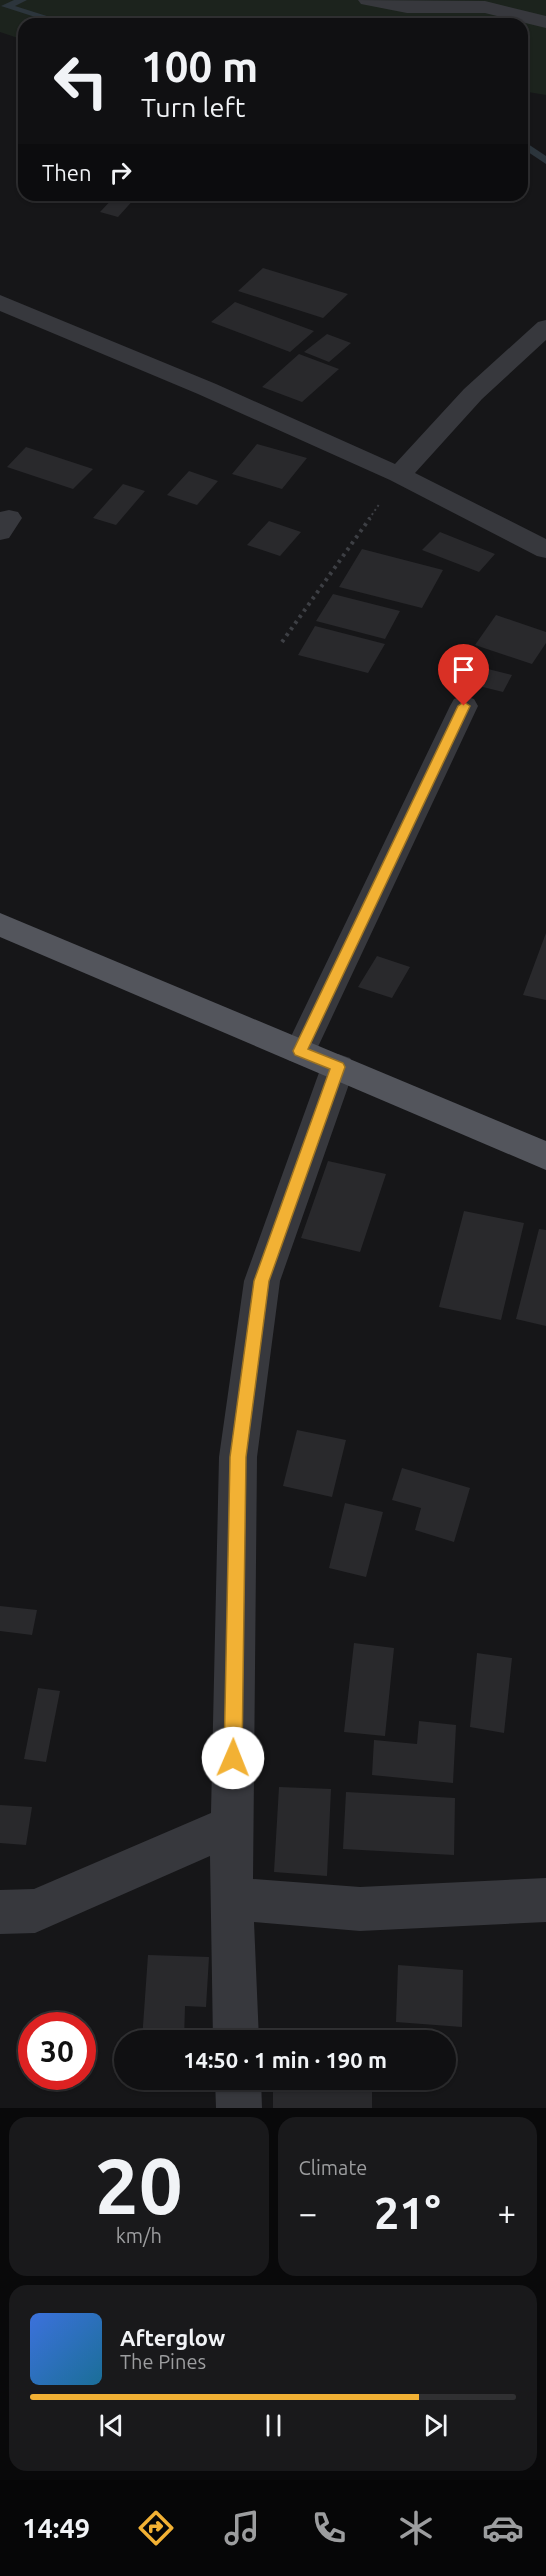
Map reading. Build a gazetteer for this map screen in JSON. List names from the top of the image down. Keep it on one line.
{"page":{"turn":["100 m","Turn left"],"then":"Then","limit":"30","trip":"14:50 · 1 min · 190 m","tile":[["20","km/h"],"Climate"],"heat":["−","21°","+"],"song":["Afterglow","The Pines"],"tabs":"14:49"}}
